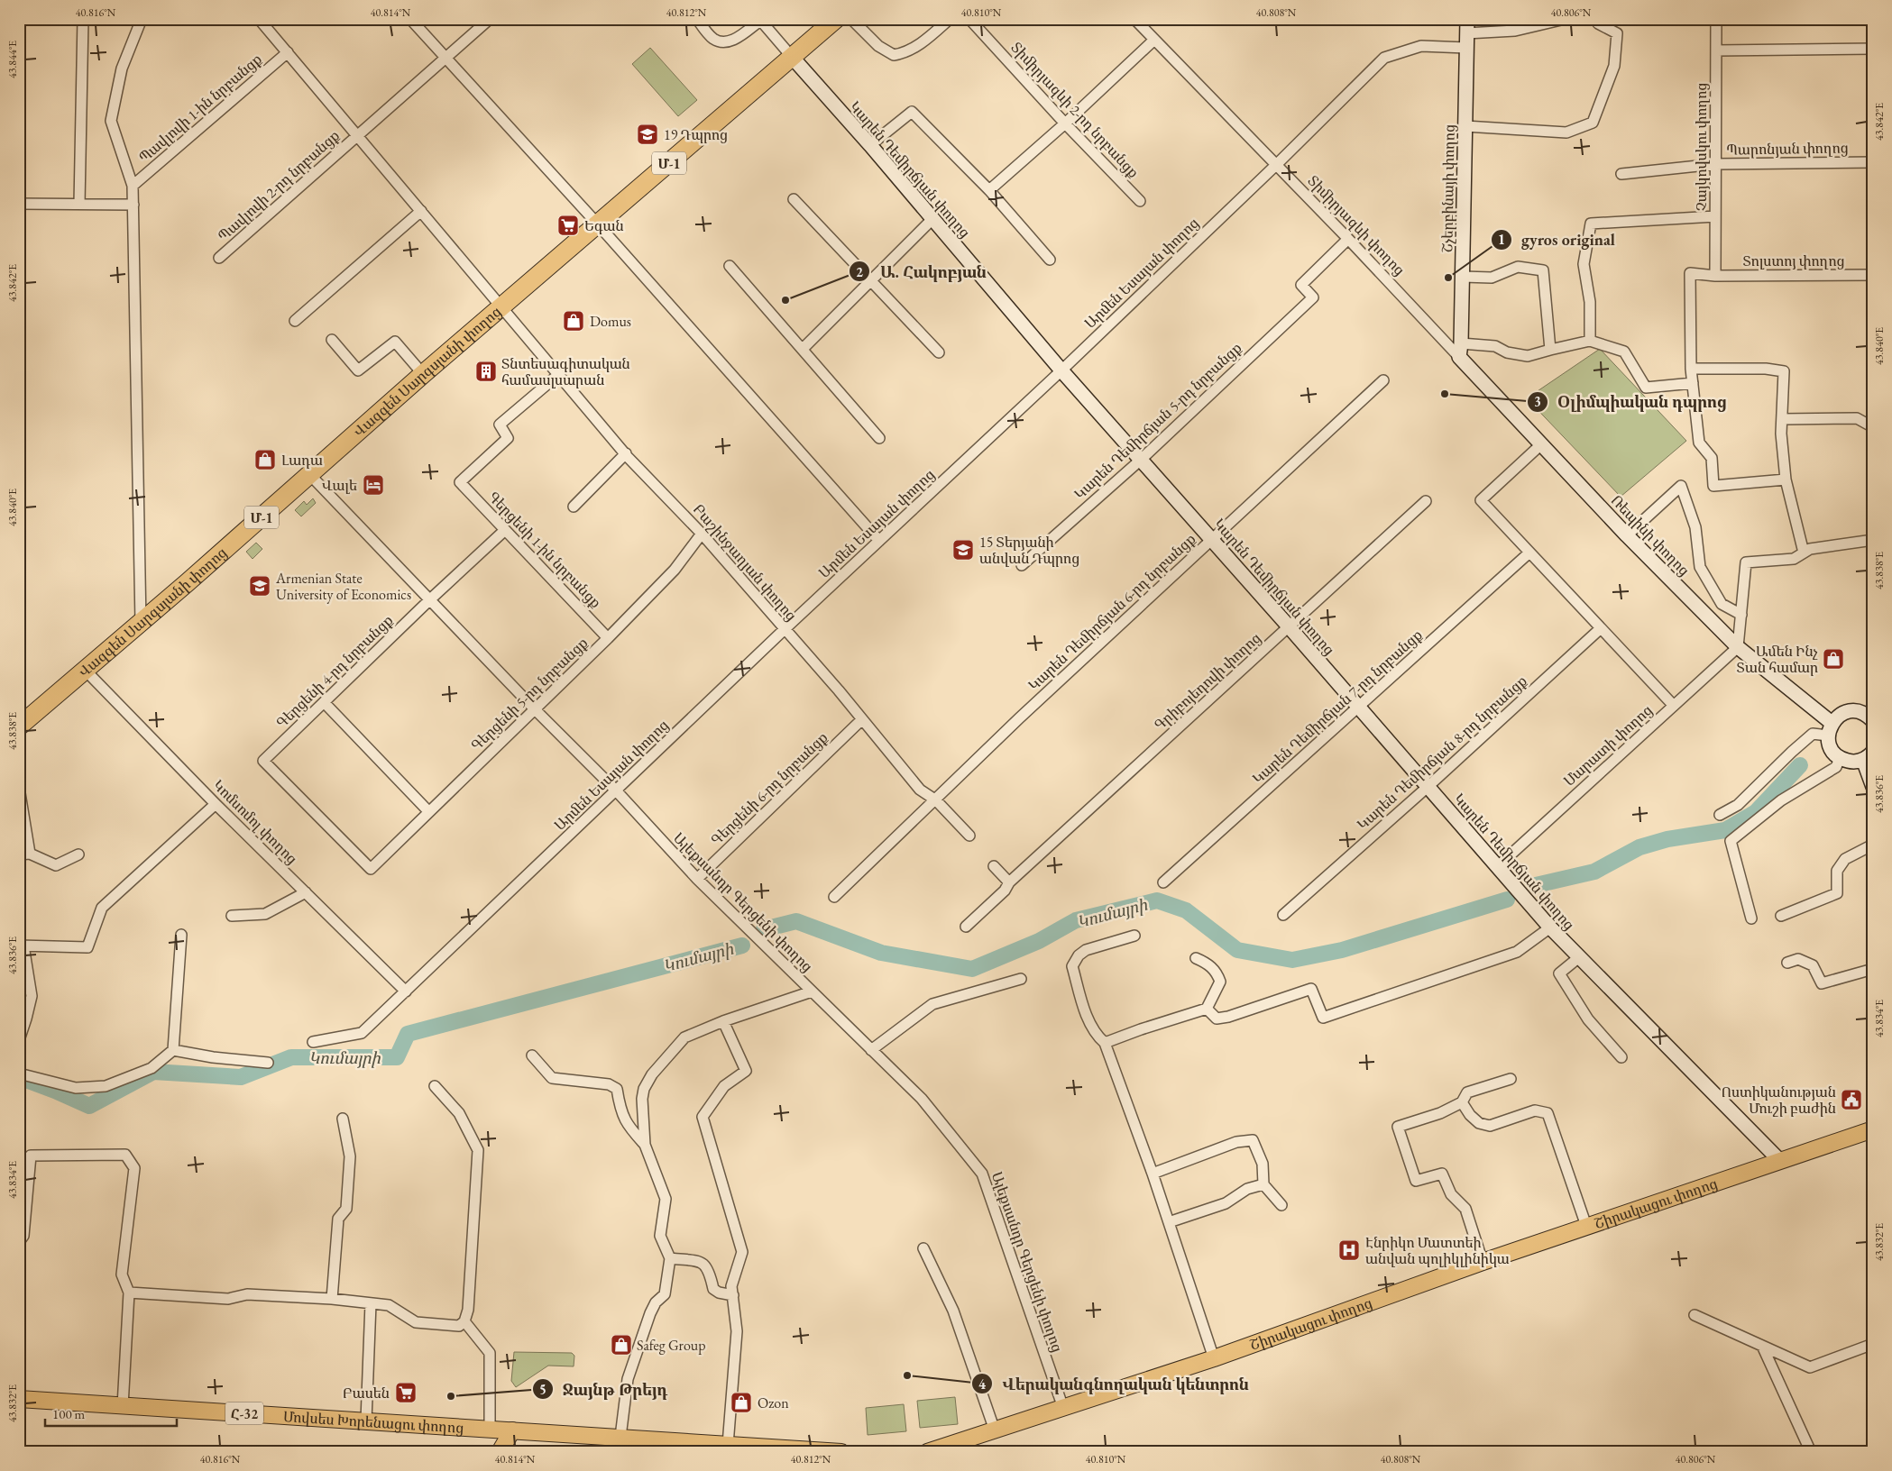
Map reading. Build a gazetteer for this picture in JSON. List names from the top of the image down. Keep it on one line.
{"streets":{"highway":["Մ-1","Վազգեն Սարգսյանի փողոց"],"main road":["Շիրակացու փողոց","Հ-32","Մովսես Խորենացու փողոց"],"street":["Պավլովի 1-ին նրբանցք","Տիմիրյազևի 2-րդ նրբանցք","Չայկովսկու փողոց","Պարոնյան փողոց","Կարեն Դեմիրճյան փողոց","Պավլովի 2-րդ նրբանցք","Շչերբինայի փողոց","Տիմիրյազևի փողոց","Տոլստոյ փողոց","Արմեն Եսայան փողոց","Կարեն Դեմիրճյան 5-րդ նրբանցք","Ռեպինի փողոց","Գերցենի 1-ին նրբանցք","Բաշինջաղյան փողոց","Կարեն Դեմիրճյան 6-րդ նրբանցք","Գերցենի 4-րդ նրբանցք","Գրիբոյեդովի փողոց","Գերցենի 5-րդ նրբանցք","Կարեն Դեմիրճյան 7-րդ նրբանցք","Մարատի փողոց","Կարեն Դեմիրճյան 8-րդ նրբանցք","Գերցենի 6-րդ նրբանցք","Կոմսոմոլ փողոց","Ալեքսանդր Գերցենի փողոց"]},"crossings":[["Պավլովի 1-ին նրբանցք","Բաշինջաղյան փողոց"],["Չայկովսկու փողոց","Պարոնյան փողոց"],["Չայկովսկու փողոց","Տոլստոյ փողոց"],["Կարեն Դեմիրճյան փողոց","Արմեն Եսայան փողոց"],["Կարեն Դեմիրճյան փողոց","Վազգեն Սարգսյանի փողոց"],["Կարեն Դեմիրճյան փողոց","Կարեն Դեմիրճյան 5-րդ նրբանցք"],["Կարեն Դեմիրճյան փողոց","Կարեն Դեմիրճյան 6-րդ նրբանցք"],["Կարեն Դեմիրճյան փողոց","Գրիբոյեդովի փողոց"],["Կարեն Դեմիրճյան փողոց","Կարեն Դեմիրճյան 7-րդ նրբանցք"],["Կարեն Դեմիրճյան փողոց","Մարատի փողոց"],["Կարեն Դեմիրճյան փողոց","Կարեն Դեմիրճյան 8-րդ նրբանցք"],["Կարեն Դեմիրճյան փողոց","Շիրակացու փողոց"],["Պավլովի 2-րդ նրբանցք","Բաշինջաղյան փողոց"],["Շչերբինայի փողոց","Տիմիրյազևի փողոց"],["Շչերբինայի փողոց","Արմեն Եսայան փողոց"],["Շչերբինայի փողոց","Ռեպինի փողոց"],["Տիմիրյազևի փողոց","Արմեն Եսայան փողոց"],["Տիմիրյազևի փողոց","Կարեն Դեմիրճյան 5-րդ նրբանցք"],["Տիմիրյազևի փողոց","Ռեպինի փողոց"],["Արմեն Եսայան փողոց","Բաշինջաղյան փողոց"],["Արմեն Եսայան փողոց","Կոմսոմոլ փողոց"],["Արմեն Եսայան փողոց","Ալեքսանդր Գերցենի փողոց"],["Վազգեն Սարգսյանի փողոց","Բաշինջաղյան փողոց"],["Վազգեն Սարգսյանի փողոց","Կոմսոմոլ փողոց"],["Վազգեն Սարգսյանի փողոց","Ալեքսանդր Գերցենի փողոց"],["Ռեպինի փողոց","Մարատի փողոց"],["Գերցենի 1-ին նրբանցք","Բաշինջաղյան փողոց"],["Գերցենի 1-ին նրբանցք","Գերցենի 4-րդ նրբանցք"],["Գերցենի 1-ին նրբանցք","Գերցենի 5-րդ նրբանցք"],["Բաշինջաղյան փողոց","Կարեն Դեմիրճյան 6-րդ նրբանցք"],["Բաշինջաղյան փողոց","Գերցենի 5-րդ նրբանցք"],["Բաշինջաղյան փողոց","Գերցենի 6-րդ նրբանցք"],["Գերցենի 4-րդ նրբանցք","Գերցենի 5-րդ նրբանցք"],["Գերցենի 4-րդ նրբանցք","Ալեքսանդր Գերցենի փողոց"],["Գերցենի 5-րդ նրբանցք","Ալեքսանդր Գերցենի փողոց"],["Գերցենի 6-րդ նրբանցք","Ալեքսանդր Գերցենի փողոց"],["Ալեքսանդր Գերցենի փողոց","Շիրակացու փողոց"]],"water":["Կումայրի"],"places":{"school or university":["19 Դպրոց","15 Տերյանի անվան Դպրոց","Armenian State University of Economics"],"supermarket":["Եգան","Բասեն"],"other":["gyros original","Ա. Հակոբյան","Օլիմպիական դպրոց","Վերականգնողական կենտրոն","Ջայնթ Թրեյդ"],"shop":["Domus","Լադա","Ամեն Ինչ Տան համար","Safeg Group","Ozon"],"building":["Տնտեսագիտական համասլսարան"],"hotel":["Վալե"],"public building":["Ոստիկանության Մուշի բաժին"],"hospital":["Էնրիկո Մատտեի անվան պոլիկլինիկա"]},"scale_bar":"100 m","coordinates":["40.816°N","40.814°N","40.812°N","40.810°N","40.808°N","40.806°N","43.844°E","43.842°E","43.840°E","43.838°E","43.836°E","43.834°E","43.832°E"]}
